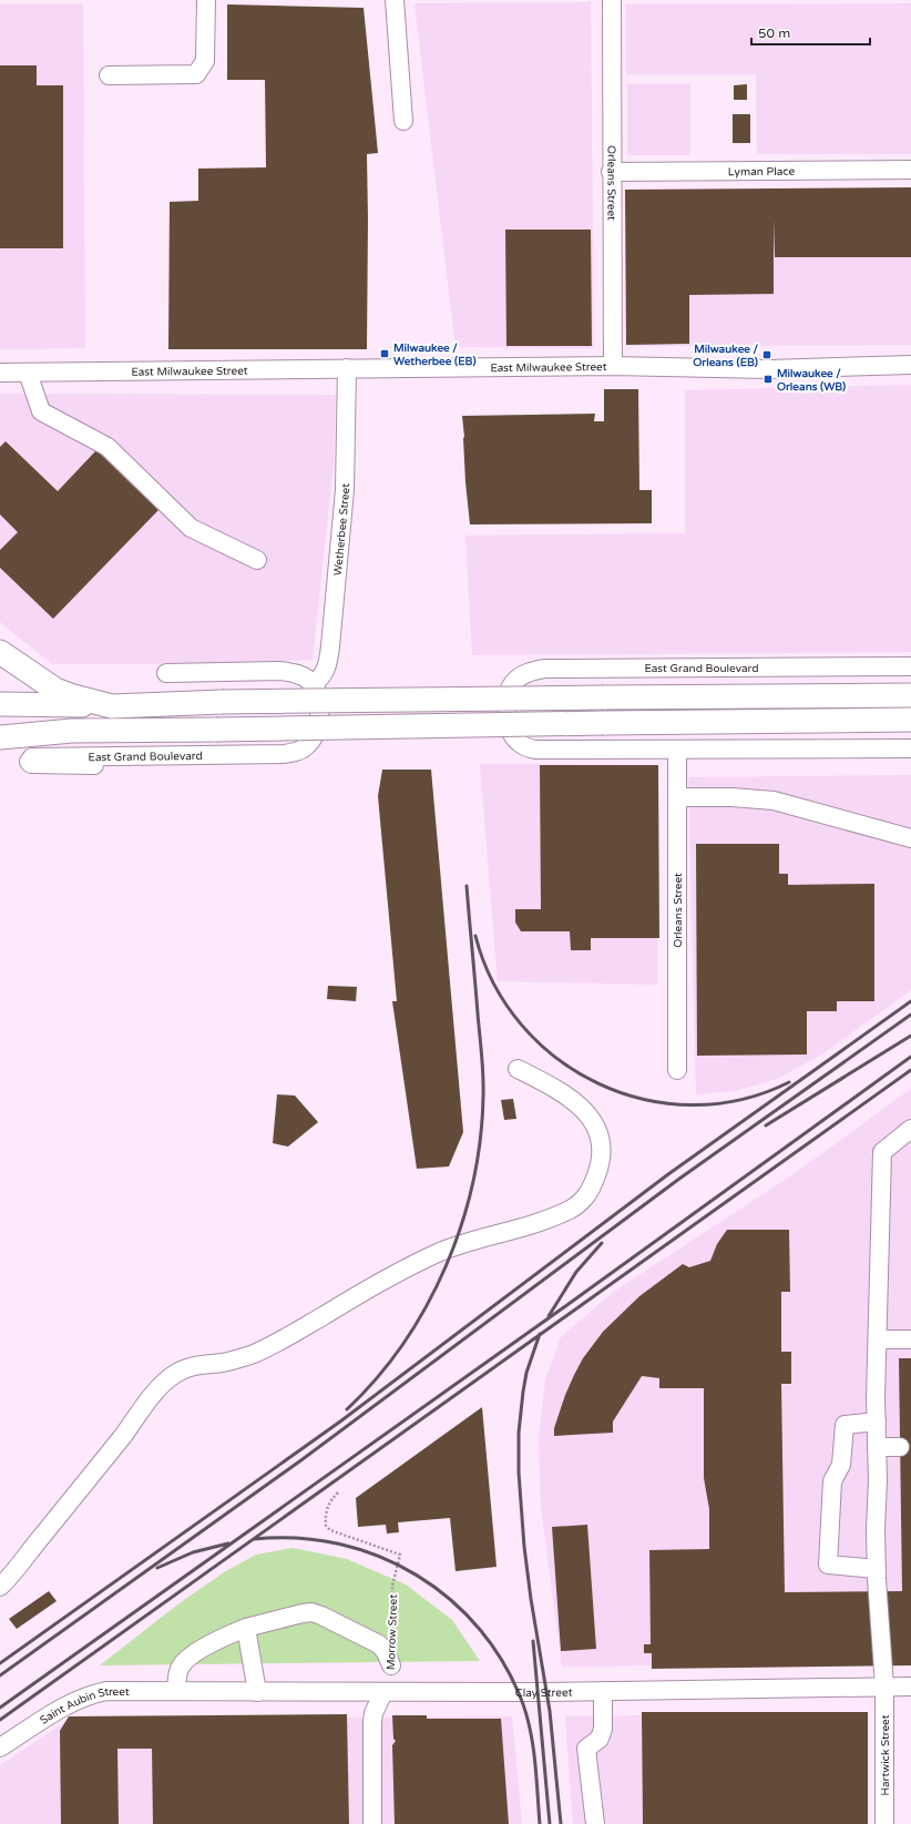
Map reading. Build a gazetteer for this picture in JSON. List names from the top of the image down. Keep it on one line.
{"streets":{"street":["Lyman Place","Orleans Street","East Milwaukee Street","Wetherbee Street","East Grand Boulevard","Clay Street","Saint Aubin Street","Hartwick Street"],"path":["Morrow Street"]},"crossings":[["Lyman Place","Orleans Street"],["Orleans Street","East Milwaukee Street"],["Orleans Street","East Grand Boulevard"],["East Milwaukee Street","Wetherbee Street"],["Wetherbee Street","East Grand Boulevard"],["Clay Street","Saint Aubin Street"],["Clay Street","Hartwick Street"]],"places":{"transit":["Milwaukee / Wetherbee (EB)","Milwaukee / Orleans (EB)","Milwaukee / Orleans (WB)"]},"scale_bar":"50 m"}
